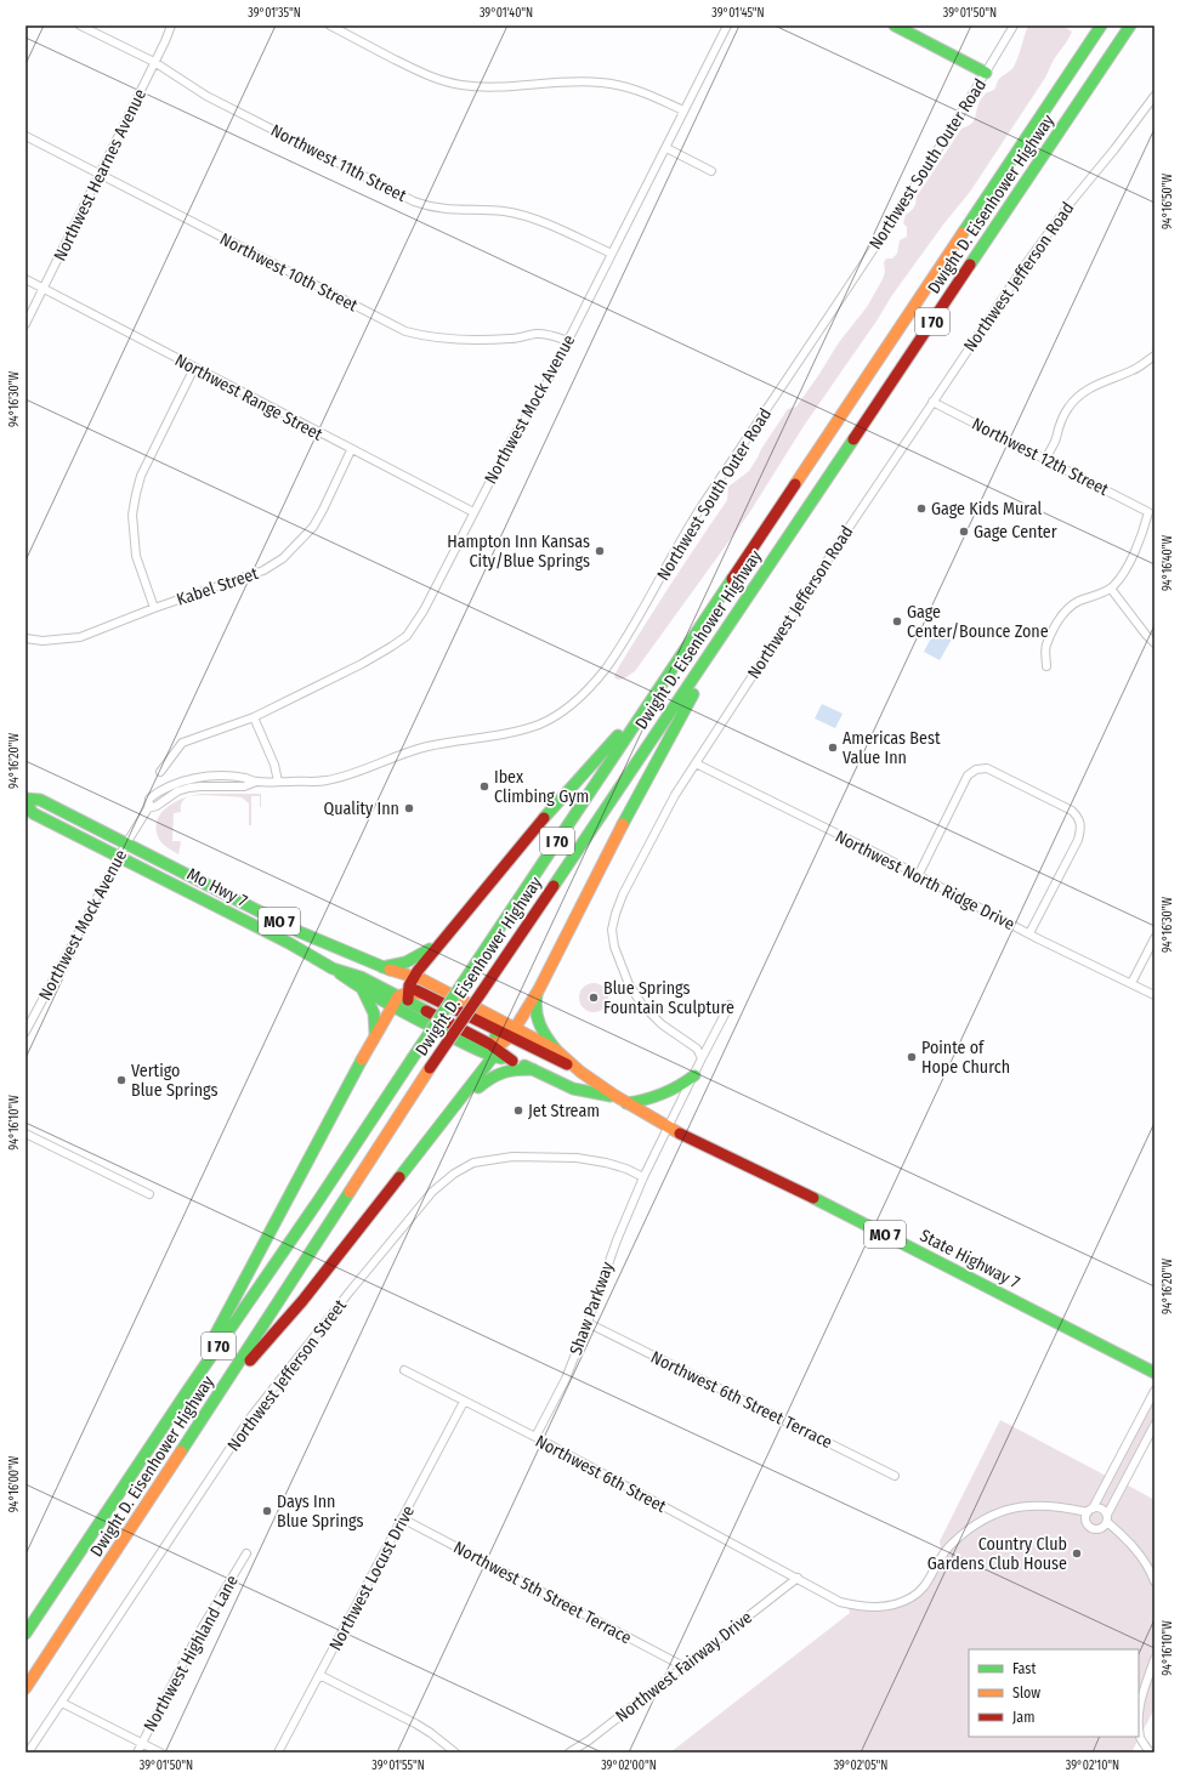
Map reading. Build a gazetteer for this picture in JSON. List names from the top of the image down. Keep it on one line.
{"streets":{"main road":["Dwight D. Eisenhower Highway","I 70","Mo Hwy 7","MO 7","State Highway 7"],"street":["Northwest 11th Street","Northwest South Outer Road","Northwest Hearnes Avenue","Northwest 10th Street","Northwest Jefferson Road","Northwest Range Street","Northwest Mock Avenue","Northwest 12th Street","Kabel Street","Northwest North Ridge Drive","Shaw Parkway","Northwest Jefferson Street","Northwest 6th Street Terrace","Northwest 6th Street","Northwest Locust Drive","Northwest 5th Street Terrace","Northwest Highland Lane","Northwest Fairway Drive"]},"crossings":[["Northwest 11th Street","Northwest Hearnes Avenue"],["Northwest 11th Street","Northwest Mock Avenue"],["Northwest South Outer Road","Northwest Mock Avenue"],["Northwest South Outer Road","Mo Hwy 7"],["Northwest Hearnes Avenue","Northwest 10th Street"],["Northwest Hearnes Avenue","Northwest Range Street"],["Northwest 10th Street","Northwest Mock Avenue"],["Northwest Jefferson Road","Northwest 12th Street"],["Northwest Jefferson Road","Northwest North Ridge Drive"],["Northwest Range Street","Northwest Mock Avenue"],["Northwest Range Street","Kabel Street"],["Northwest Mock Avenue","Mo Hwy 7"],["Mo Hwy 7","MO 7"],["MO 7","State Highway 7"],["State Highway 7","Shaw Parkway"],["Shaw Parkway","Northwest Jefferson Street"],["Shaw Parkway","Northwest 6th Street Terrace"],["Shaw Parkway","Northwest 6th Street"],["Northwest 6th Street","Northwest Locust Drive"],["Northwest 6th Street","Northwest Fairway Drive"],["Northwest Locust Drive","Northwest 5th Street Terrace"],["Northwest 5th Street Terrace","Northwest Fairway Drive"]],"places":["Gage Kids Mural","Gage Center","Hampton Inn Kansas City/Blue Springs","Gage Center/Bounce Zone","Americas Best Value Inn","Ibex Climbing Gym","Quality Inn","Blue Springs Fountain Sculpture","Pointe of Hope Church","Vertigo Blue Springs","Jet Stream","Days Inn Blue Springs","Country Club Gardens Club House"],"legend":["Fast","Slow","Jam"],"coordinates":["39°01'35\"N","39°01'40\"N","39°01'45\"N","39°01'50\"N","94°16'50\"W","94°16'30\"W","94°16'40\"W","94°16'20\"W","94°16'10\"W","94°16'00\"W","39°01'55\"N","39°02'00\"N","39°02'05\"N","39°02'10\"N"]}
